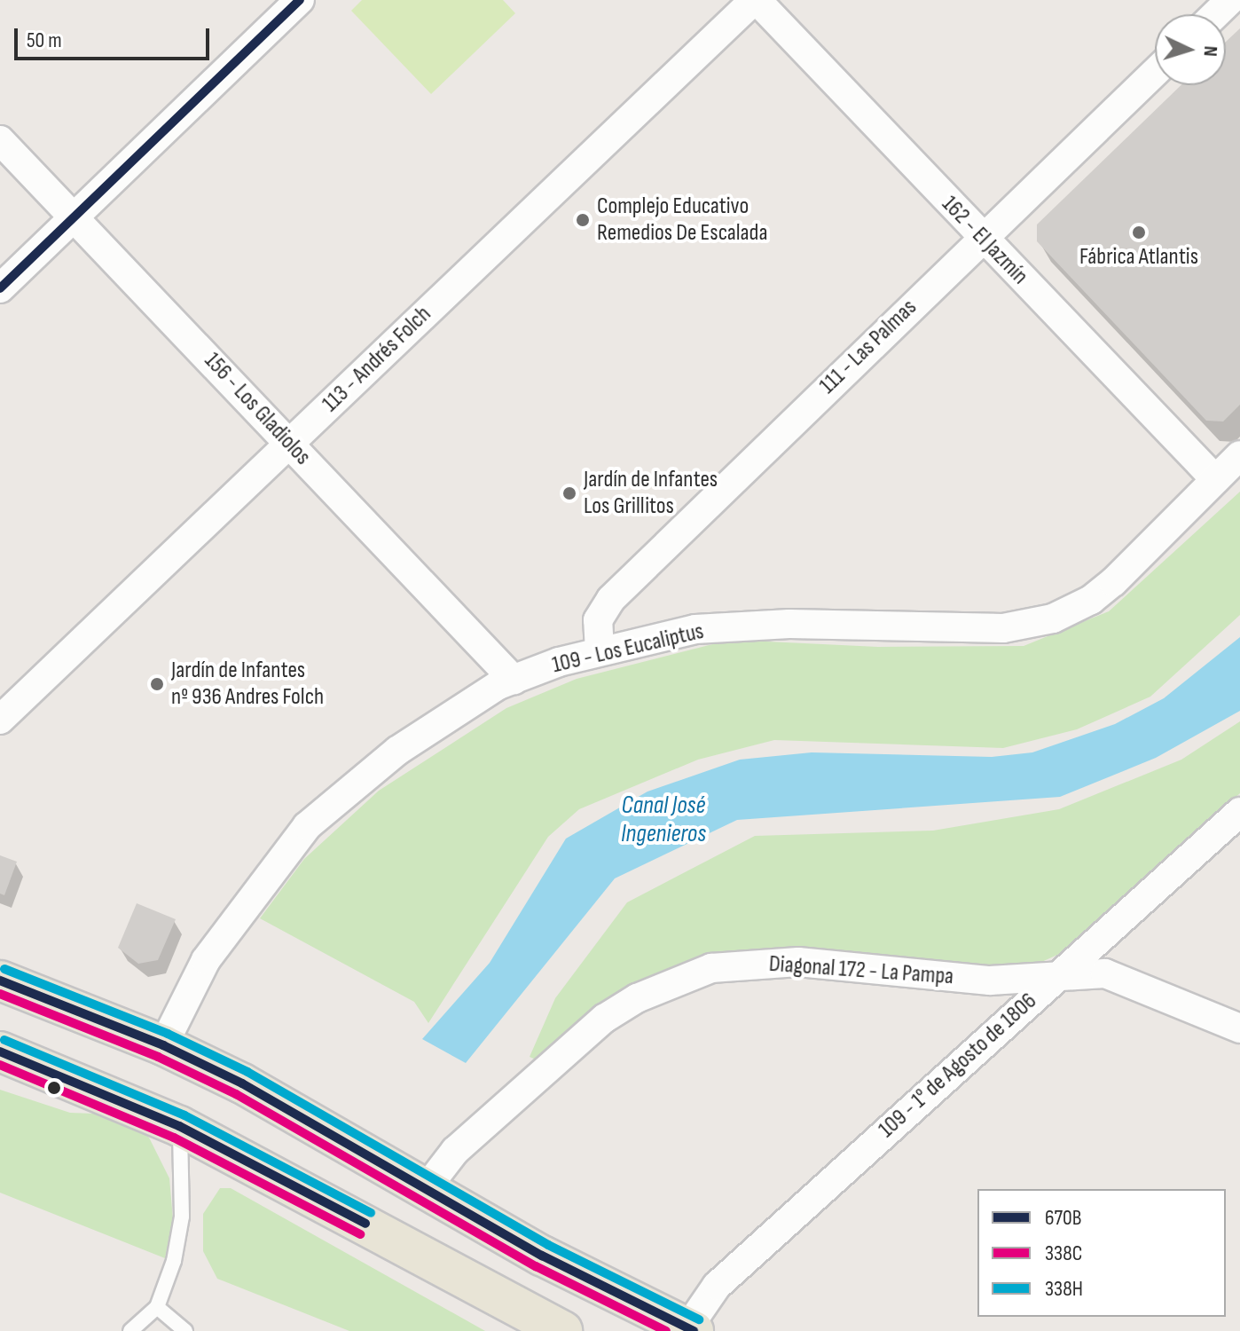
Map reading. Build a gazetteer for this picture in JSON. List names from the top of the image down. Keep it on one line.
{"streets":{"street":["162 - El Jazmín","111 - Las Palmas","113 - Andrés Folch","156 - Los Gladiolos","109 - Los Eucaliptus","Diagonal 172 - La Pampa","109 - 1° de Agosto de 1806"]},"crossings":[["162 - El Jazmín","111 - Las Palmas"],["162 - El Jazmín","113 - Andrés Folch"],["162 - El Jazmín","109 - Los Eucaliptus"],["111 - Las Palmas","109 - Los Eucaliptus"],["113 - Andrés Folch","156 - Los Gladiolos"],["156 - Los Gladiolos","109 - Los Eucaliptus"],["Diagonal 172 - La Pampa","109 - 1° de Agosto de 1806"]],"water":["Canal José Ingenieros"],"places":["Complejo Educativo Remedios De Escalada","Fábrica Atlantis","Jardín de Infantes Los Grillitos","Jardín de Infantes nº 936 Andres Folch"],"lines":["transit line 670B","transit line 338H","transit line 338C"],"legend":["670B","338C","338H"],"scale_bar":"50 m","north":"right"}
